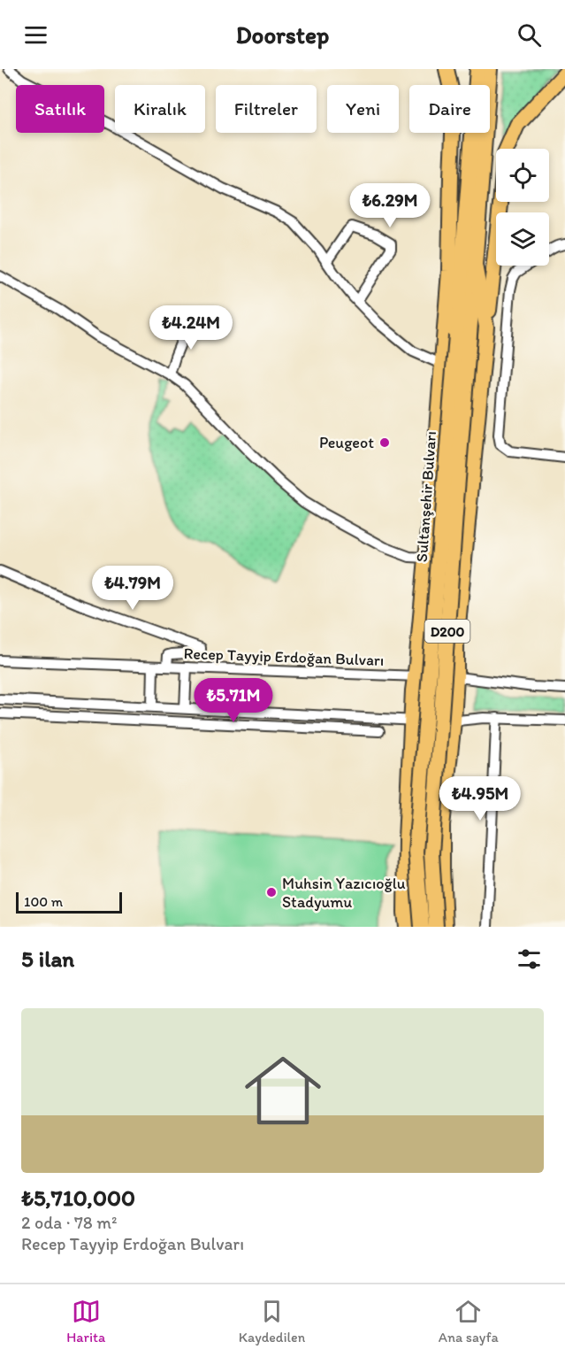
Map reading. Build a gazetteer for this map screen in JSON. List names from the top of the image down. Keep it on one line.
{"streets":{"highway":["Sultanşehir Bulvarı","D200"],"street":["Recep Tayyip Erdoğan Bulvarı"]},"places":["Peugeot","Muhsin Yazıcıoğlu Stadyumu"],"scale_bar":"100 m","page":{"header":"Doorstep","chip":["Satılık","Kiralık","Filtreler","Yeni","Daire"],"price":["₺6.29M","₺4.24M","₺4.79M","₺5.71M","₺4.95M"],"scale":"100 m","heading":"5 ilan","list":[{"name":"₺5,710,000","note":"2 oda · 78 m² · Recep Tayyip Erdoğan Bulvarı"}],"tabs":["Harita","Kaydedilen","Ana sayfa"]}}
